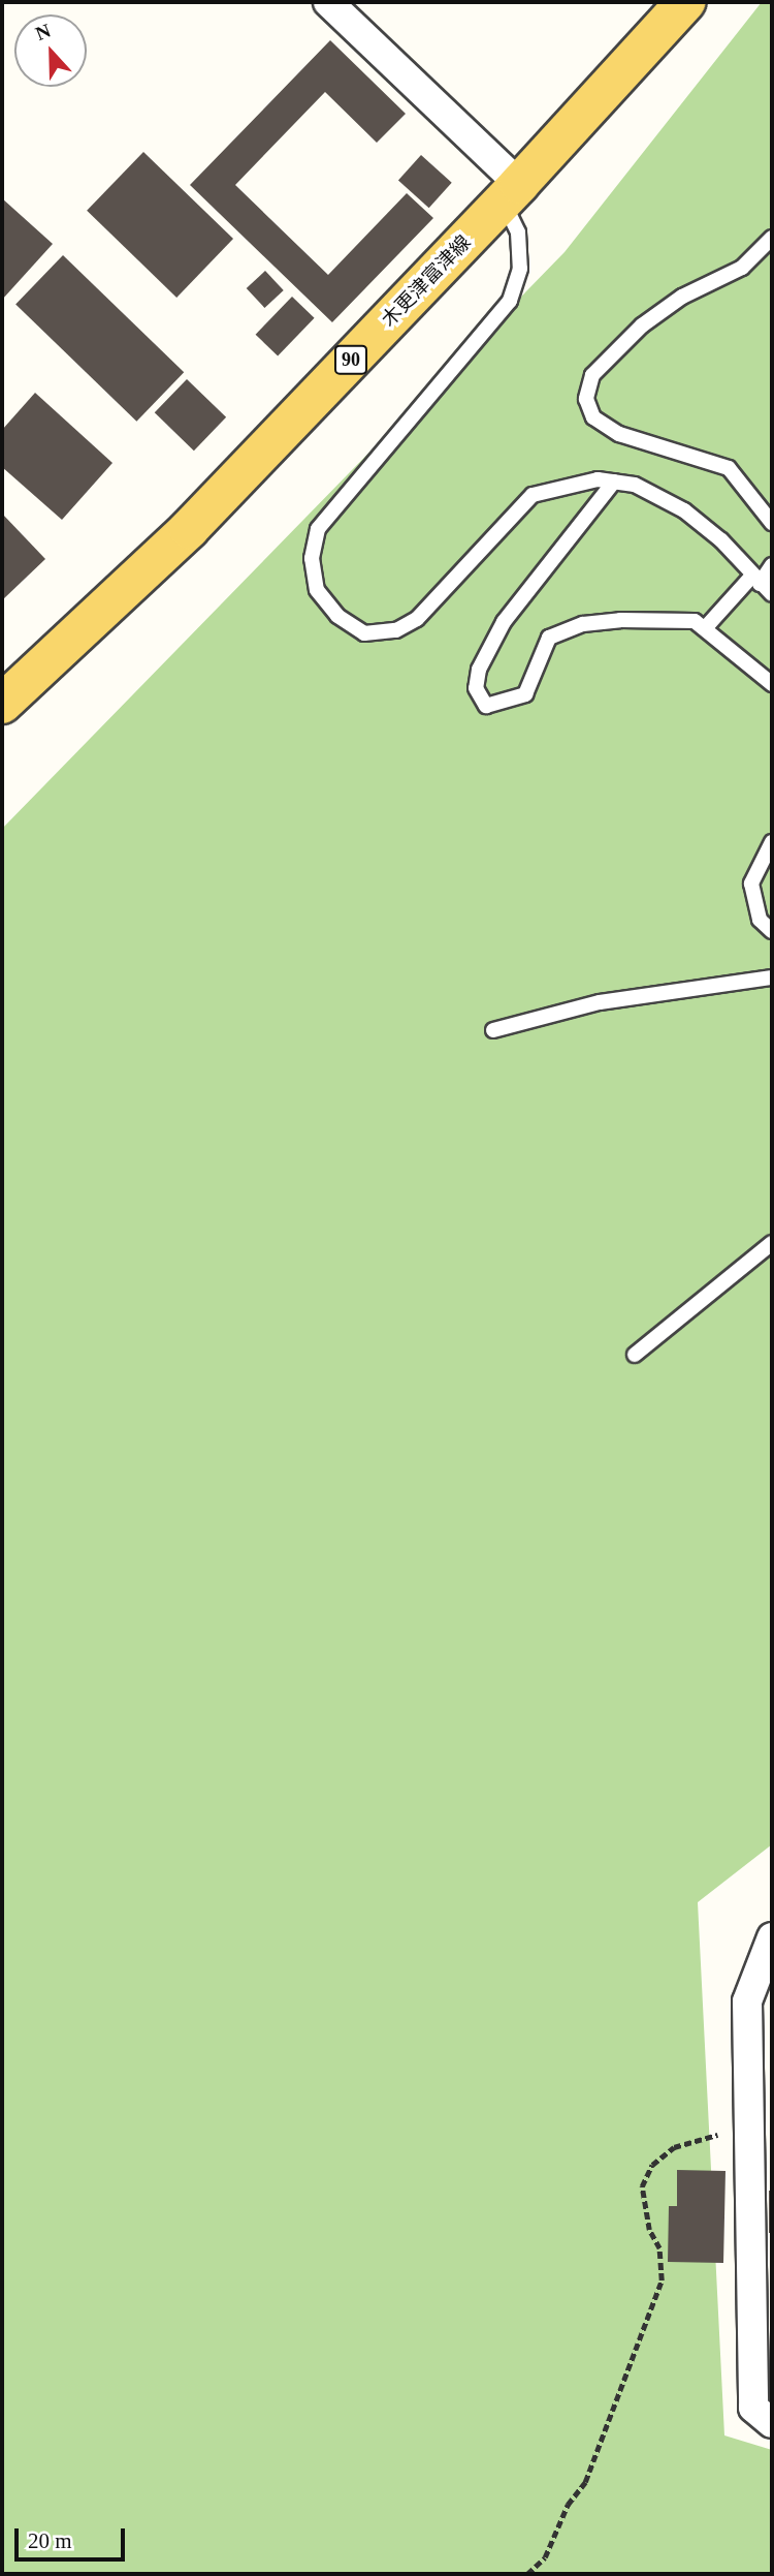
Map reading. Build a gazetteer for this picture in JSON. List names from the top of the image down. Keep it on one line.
{"streets":{"main road":["木更津富津線","90"]},"scale_bar":"20 m","north":"top"}
